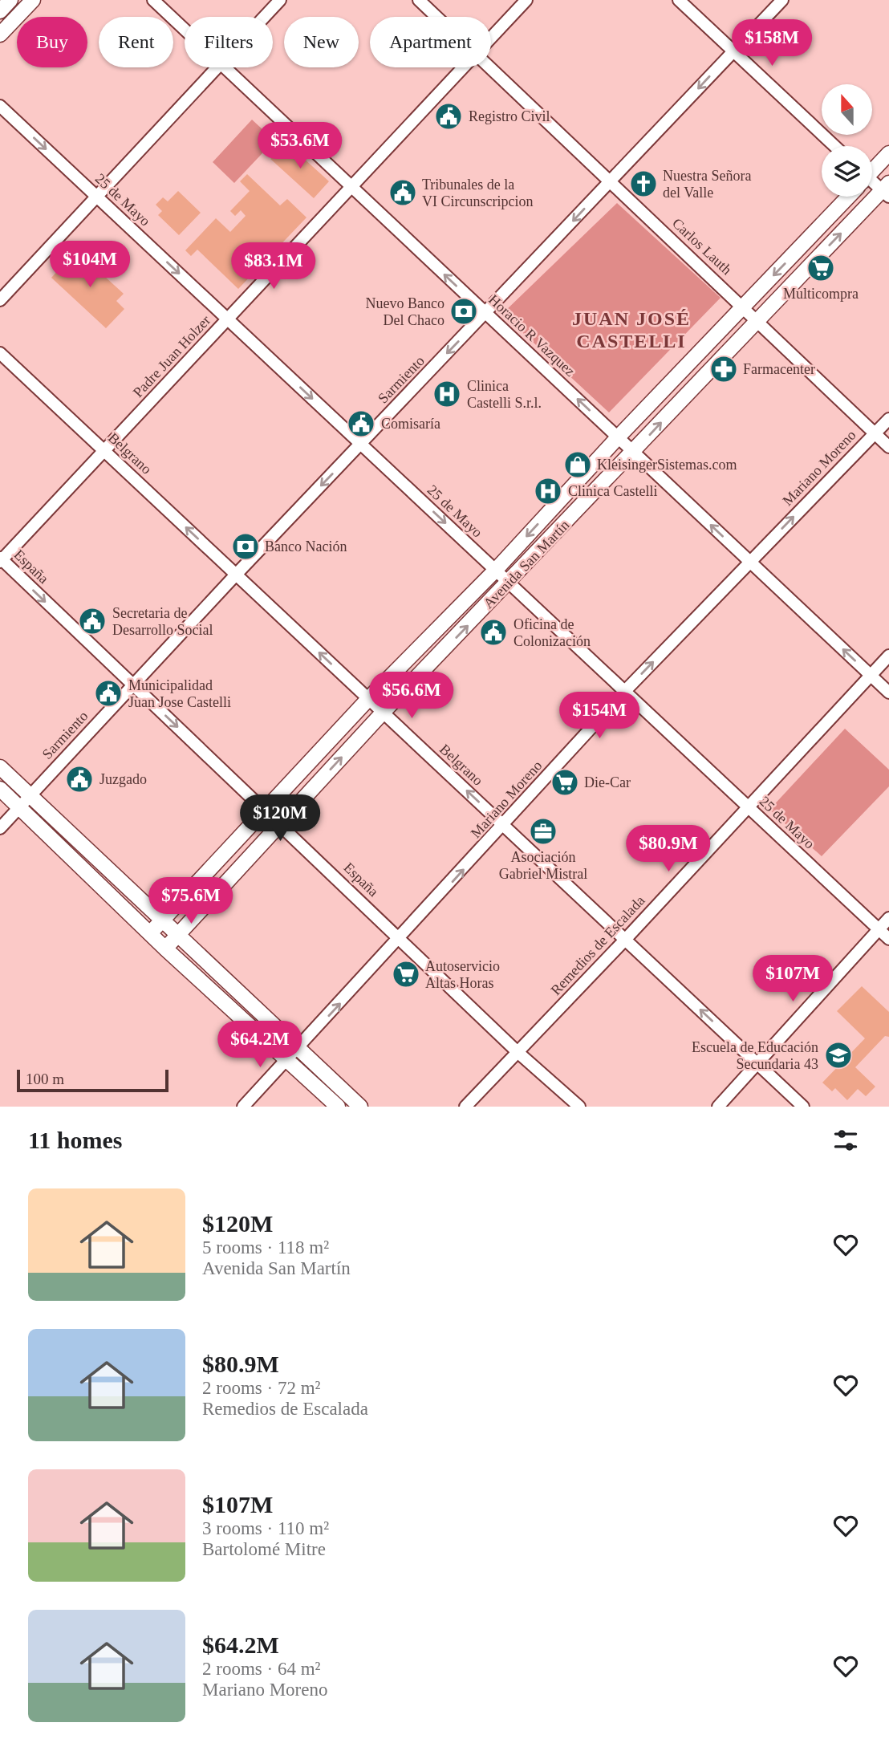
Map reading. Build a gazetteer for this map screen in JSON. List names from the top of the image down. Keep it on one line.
{"streets":{"main road":["Avenida San Martín"],"street":["25 de Mayo","Carlos Lauth","Horacio R Vazquez","Padre Juan Holzer","Sarmiento","Belgrano","Mariano Moreno","España","Remedios de Escalada"]},"crossings":[["25 de Mayo","Padre Juan Holzer"],["25 de Mayo","Sarmiento"],["25 de Mayo","Mariano Moreno"],["25 de Mayo","Avenida San Martín"],["25 de Mayo","Remedios de Escalada"],["Carlos Lauth","Sarmiento"],["Carlos Lauth","Mariano Moreno"],["Carlos Lauth","Avenida San Martín"],["Horacio R Vazquez","Padre Juan Holzer"],["Horacio R Vazquez","Sarmiento"],["Horacio R Vazquez","Mariano Moreno"],["Horacio R Vazquez","Avenida San Martín"],["Horacio R Vazquez","Remedios de Escalada"],["Padre Juan Holzer","Belgrano"],["Padre Juan Holzer","España"],["Sarmiento","Belgrano"],["Sarmiento","España"],["Belgrano","Mariano Moreno"],["Belgrano","Avenida San Martín"],["Belgrano","Remedios de Escalada"],["Mariano Moreno","España"],["Avenida San Martín","España"],["España","Remedios de Escalada"]],"one_way":["25 de Mayo","Horacio R Vazquez","Sarmiento","Belgrano","Mariano Moreno","España"],"districts":["JUAN JOSÉ CASTELLI"],"places":{"public building":["Registro Civil","Tribunales de la VI Circunscripcion","Comisaría","Secretaria de Desarrollo Social","Oficina de Colonización","Municipalidad Juan Jose Castelli","Juzgado"],"church":["Nuestra Señora del Valle"],"supermarket":["Multicompra","Die-Car","Autoservicio Altas Horas"],"bank":["Nuevo Banco Del Chaco","Banco Nación"],"pharmacy":["Farmacenter"],"hospital":["Clinica Castelli S.r.l.","Clinica Castelli"],"shop":["KleisingerSistemas.com"],"office":["Asociación Gabriel Mistral"],"school or university":["Escuela de Educación Secundaria 43"]},"scale_bar":"100 m","north":"top","page":{"chip":["Buy","Rent","Filters","New","Apartment"],"price":["$158M","$53.6M","$104M","$83.1M","$56.6M","$154M","$120M","$80.9M","$75.6M","$107M","$64.2M"],"scale":"100 m","heading":"11 homes","list":[{"name":"$120M","note":"5 rooms · 118 m² · Avenida San Martín"},{"name":"$80.9M","note":"2 rooms · 72 m² · Remedios de Escalada"},{"name":"$107M","note":"3 rooms · 110 m² · Bartolomé Mitre"},{"name":"$64.2M","note":"2 rooms · 64 m² · Mariano Moreno"}]}}
